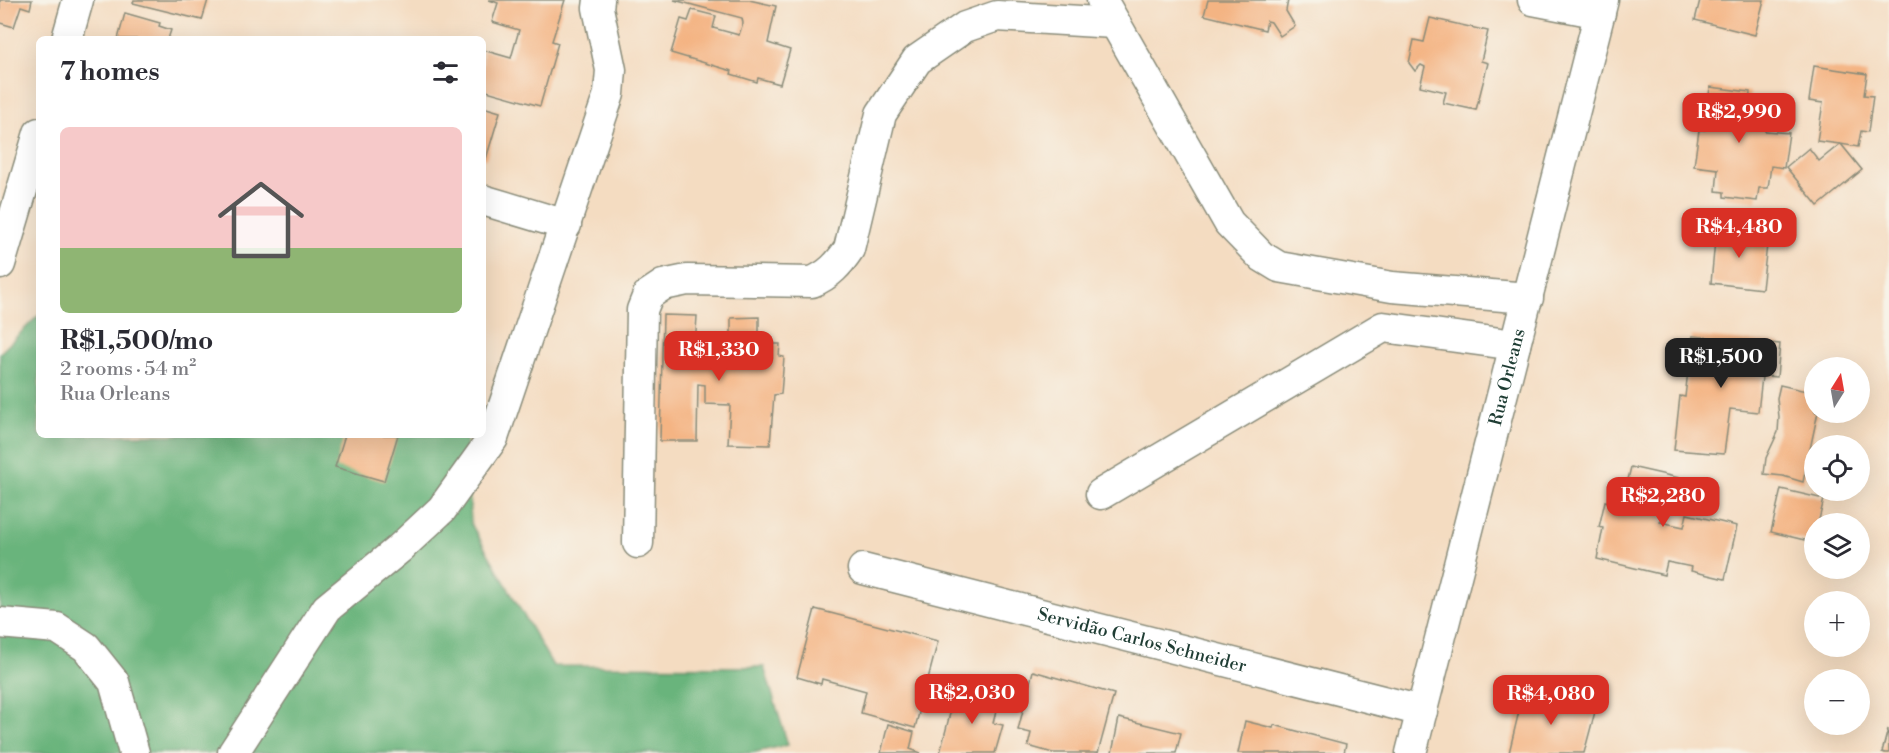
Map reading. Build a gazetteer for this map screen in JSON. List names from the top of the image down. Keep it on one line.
{"streets":{"street":["Rua Orleans","Servidão Carlos Schneider"]},"crossings":[["Rua Orleans","Servidão Carlos Schneider"]],"north":"top","page":{"heading":"7 homes","price":["R$2,990","R$4,480","R$1,330","R$1,500","R$2,280","R$2,030","R$4,080"],"list":[{"name":"R$1,500/mo","note":"2 rooms · 54 m² · Rua Orleans"}],"map_buttons":["+","−"]}}
